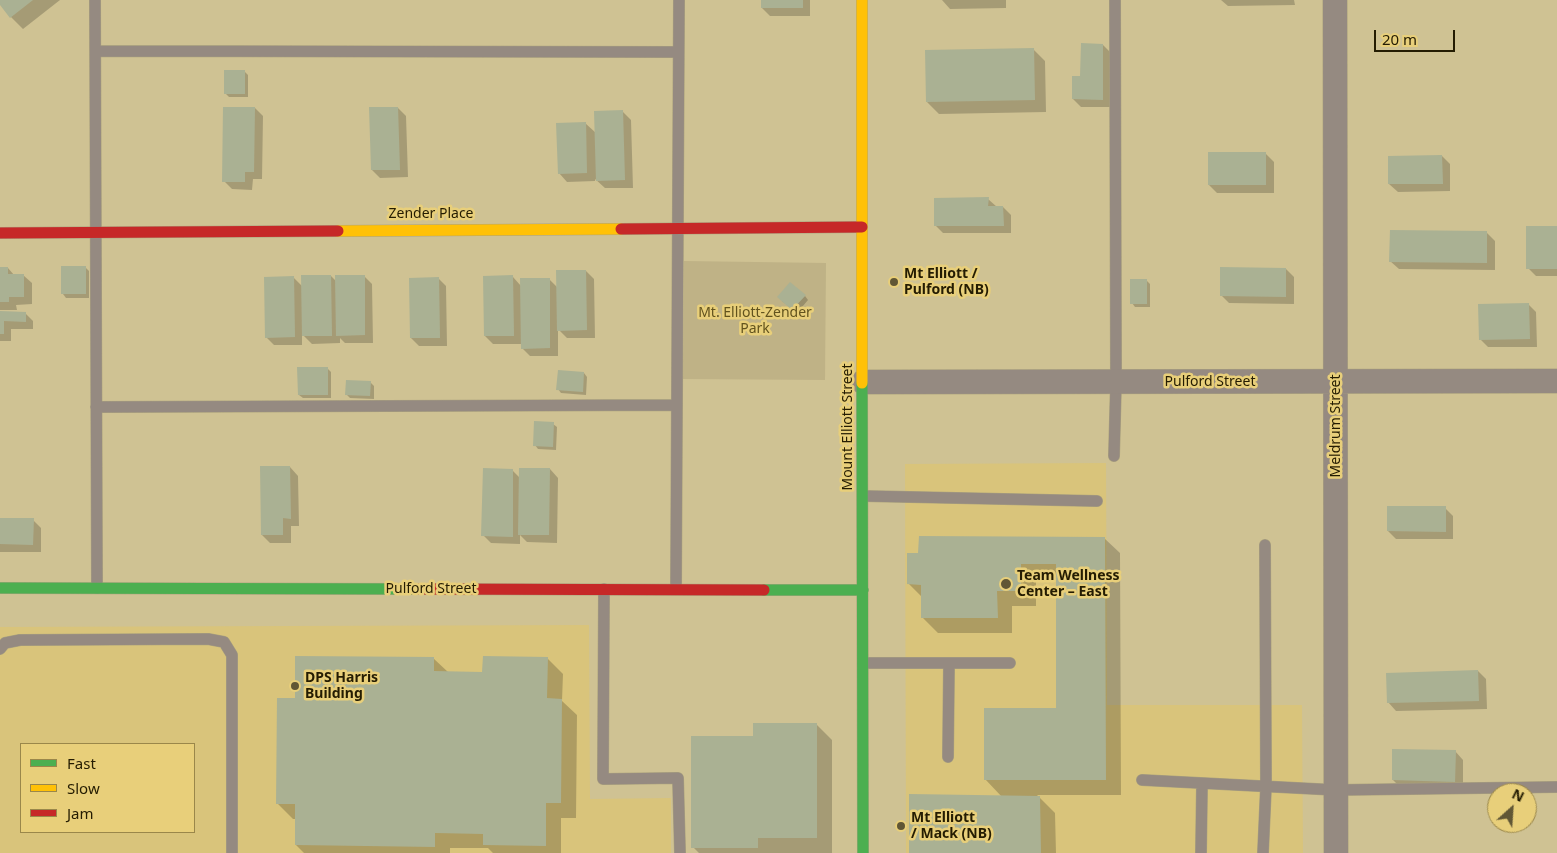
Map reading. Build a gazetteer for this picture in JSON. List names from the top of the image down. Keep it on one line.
{"streets":{"street":["Zender Place","Pulford Street","Meldrum Street","Mount Elliott Street"]},"crossings":[["Zender Place","Mount Elliott Street"],["Pulford Street","Meldrum Street"],["Pulford Street","Mount Elliott Street"]],"parks":["Mt. Elliott-Zender Park"],"places":["Mt Elliott / Pulford (NB)","Team Wellness Center – East","DPS Harris Building","Mt Elliott / Mack (NB)"],"legend":["Fast","Slow","Jam"],"scale_bar":"20 m","north":"top right"}
